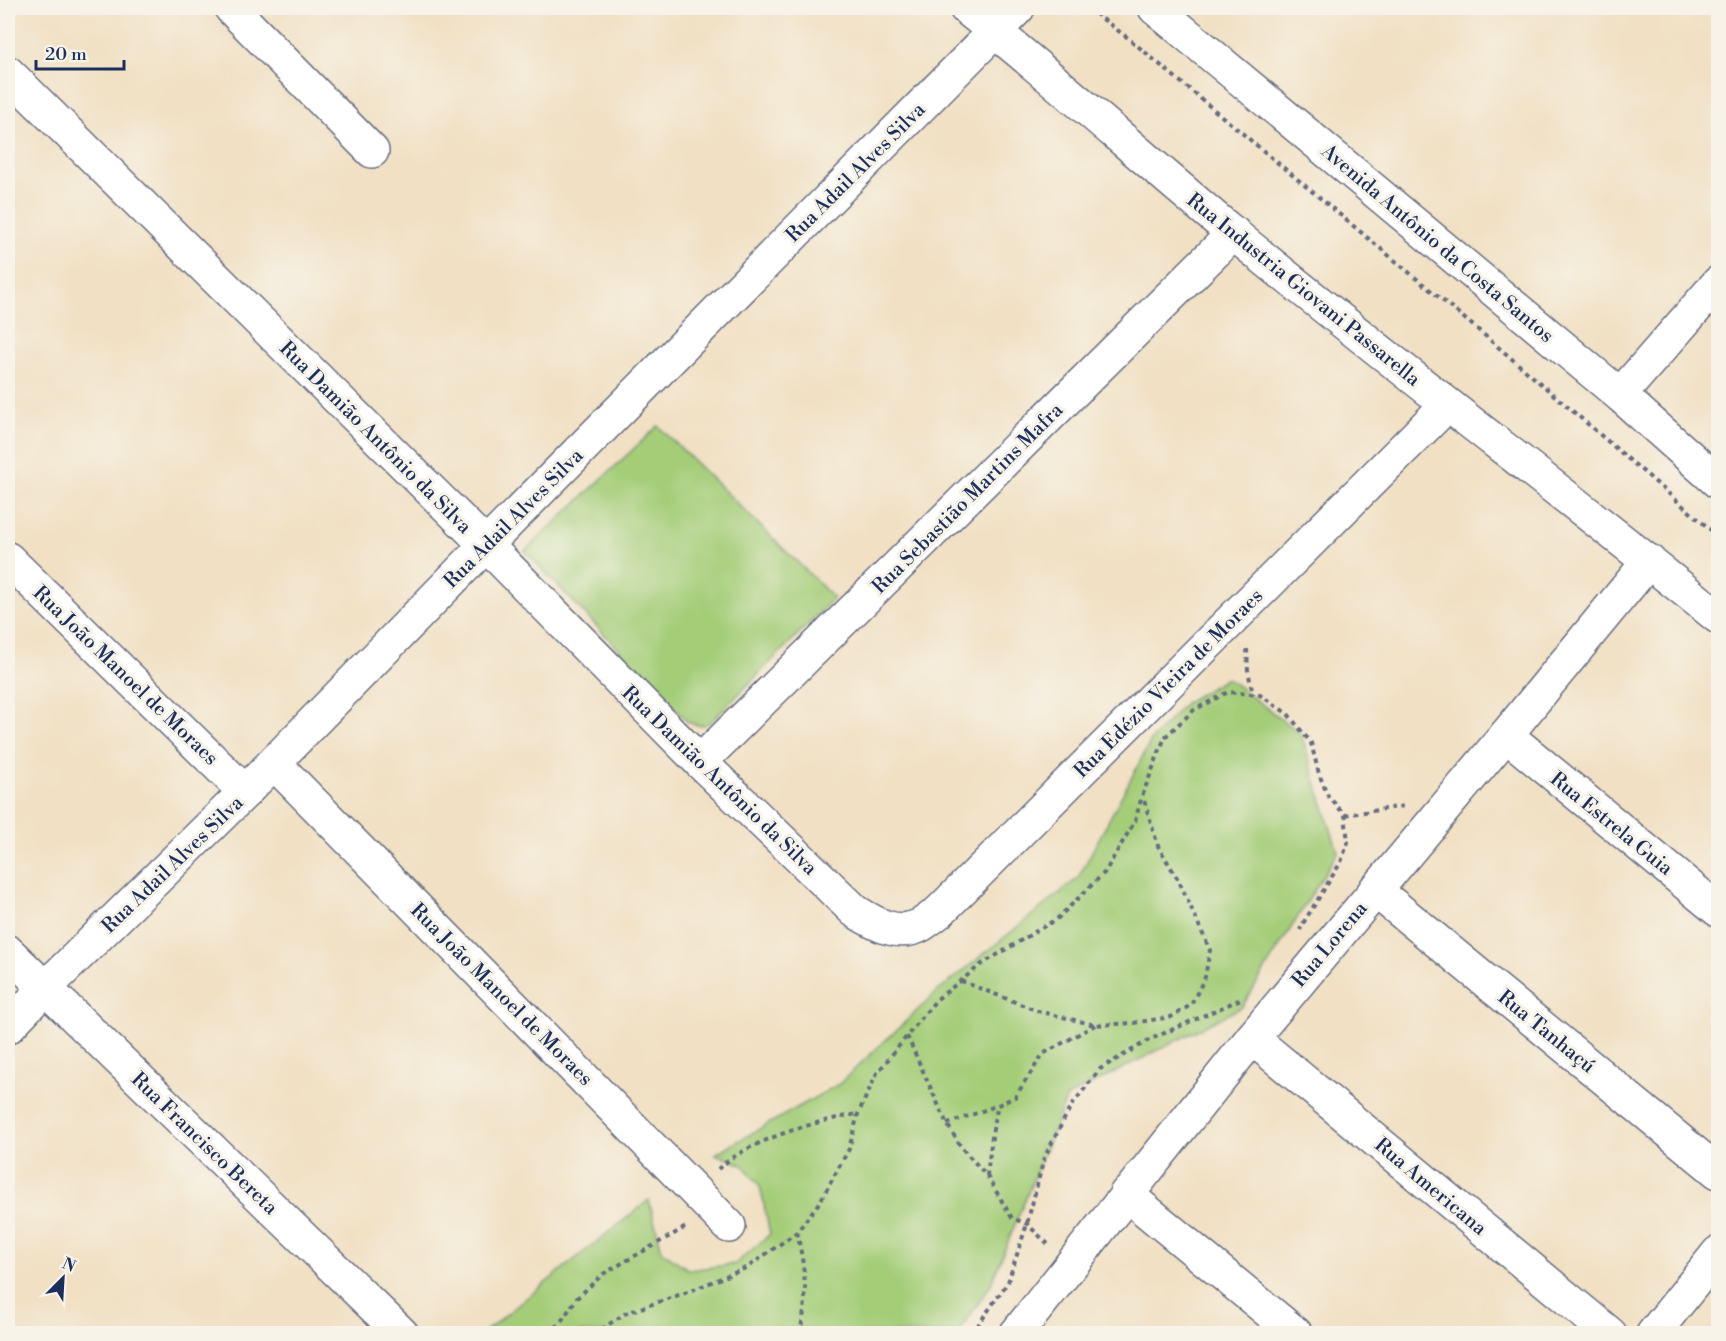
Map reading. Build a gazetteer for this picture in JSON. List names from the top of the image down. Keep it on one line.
{"streets":{"street":["Rua Adail Alves Silva","Avenida Antônio da Costa Santos","Rua Industria Giovani Passarella","Rua Damião Antônio da Silva","Rua Sebastião Martins Mafra","Rua João Manoel de Moraes","Rua Edézio Vieira de Moraes","Rua Estrela Guia","Rua Lorena","Rua Tanhaçú","Rua Francisco Bereta","Rua Americana"]},"crossings":[["Rua Adail Alves Silva","Rua Industria Giovani Passarella"],["Rua Adail Alves Silva","Rua Damião Antônio da Silva"],["Rua Adail Alves Silva","Rua João Manoel de Moraes"],["Rua Adail Alves Silva","Rua Francisco Bereta"],["Rua Industria Giovani Passarella","Rua Sebastião Martins Mafra"],["Rua Industria Giovani Passarella","Rua Edézio Vieira de Moraes"],["Rua Industria Giovani Passarella","Rua Lorena"],["Rua Damião Antônio da Silva","Rua Sebastião Martins Mafra"],["Rua Damião Antônio da Silva","Rua Edézio Vieira de Moraes"],["Rua Estrela Guia","Rua Lorena"],["Rua Lorena","Rua Tanhaçú"],["Rua Lorena","Rua Americana"]],"scale_bar":"20 m","north":"top right"}
